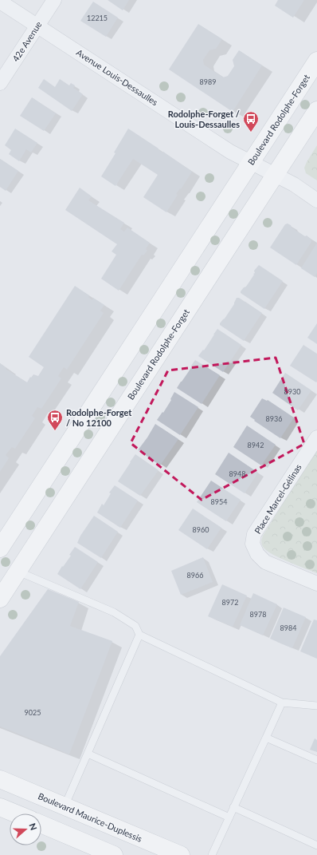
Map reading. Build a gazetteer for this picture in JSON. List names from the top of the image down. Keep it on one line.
{"streets":{"street":["42e Avenue","Avenue Louis-Dessaulles","Boulevard Rodolphe-Forget","Place Marcel-Gélinas","Boulevard Maurice-Duplessis"]},"crossings":[["42e Avenue","Avenue Louis-Dessaulles"],["Avenue Louis-Dessaulles","Boulevard Rodolphe-Forget"]],"places":{"bus stop":["Rodolphe-Forget / Louis-Dessaulles","Rodolphe-Forget / No 12100"]},"house_numbers":["12215","8989","8930","8936","8942","8948","8954","8960","8966","8972","8978","8984","9025"],"north":"right"}
